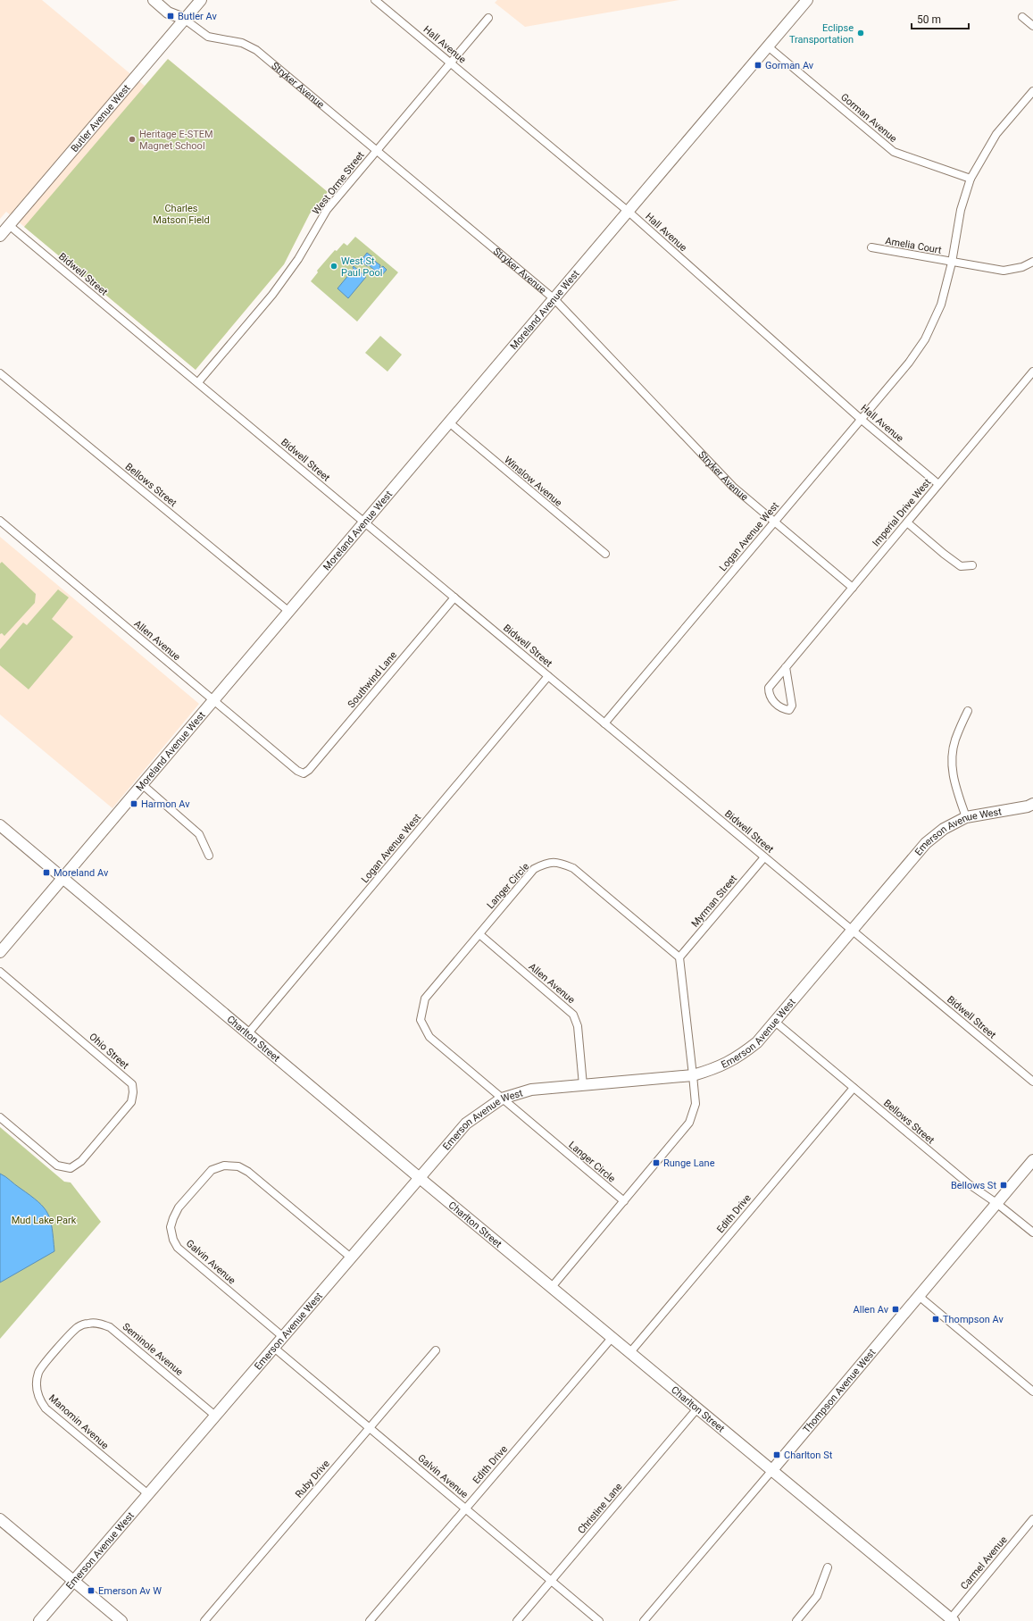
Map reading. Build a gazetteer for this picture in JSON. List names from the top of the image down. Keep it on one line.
{"streets":{"street":["Hall Avenue","Stryker Avenue","Butler Avenue West","Gorman Avenue","West Orme Street","Amelia Court","Bidwell Street","Moreland Avenue West","Winslow Avenue","Bellows Street","Imperial Drive West","Logan Avenue West","Allen Avenue","Southwind Lane","Emerson Avenue West","Langer Circle","Myrman Street","Charlton Street","Ohio Street","Edith Drive","Galvin Avenue","Seminole Avenue","Thompson Avenue West","Manomin Avenue","Ruby Drive","Christine Lane","Carmel Avenue"]},"crossings":[["Hall Avenue","West Orme Street"],["Hall Avenue","Moreland Avenue West"],["Hall Avenue","Imperial Drive West"],["Hall Avenue","Logan Avenue West"],["Stryker Avenue","Butler Avenue West"],["Stryker Avenue","West Orme Street"],["Stryker Avenue","Moreland Avenue West"],["Stryker Avenue","Imperial Drive West"],["Stryker Avenue","Logan Avenue West"],["Butler Avenue West","Bidwell Street"],["Gorman Avenue","Moreland Avenue West"],["Gorman Avenue","Logan Avenue West"],["West Orme Street","Bidwell Street"],["Amelia Court","Logan Avenue West"],["Bidwell Street","Moreland Avenue West"],["Bidwell Street","Logan Avenue West"],["Bidwell Street","Southwind Lane"],["Bidwell Street","Emerson Avenue West"],["Bidwell Street","Myrman Street"],["Moreland Avenue West","Winslow Avenue"],["Moreland Avenue West","Bellows Street"],["Moreland Avenue West","Allen Avenue"],["Moreland Avenue West","Charlton Street"],["Bellows Street","Emerson Avenue West"],["Bellows Street","Edith Drive"],["Bellows Street","Thompson Avenue West"],["Logan Avenue West","Charlton Street"],["Allen Avenue","Southwind Lane"],["Allen Avenue","Emerson Avenue West"],["Allen Avenue","Langer Circle"],["Emerson Avenue West","Langer Circle"],["Emerson Avenue West","Charlton Street"],["Emerson Avenue West","Galvin Avenue"],["Emerson Avenue West","Seminole Avenue"],["Emerson Avenue West","Manomin Avenue"],["Langer Circle","Myrman Street"],["Charlton Street","Edith Drive"],["Charlton Street","Thompson Avenue West"],["Charlton Street","Christine Lane"],["Charlton Street","Carmel Avenue"],["Edith Drive","Galvin Avenue"],["Galvin Avenue","Ruby Drive"],["Galvin Avenue","Christine Lane"],["Seminole Avenue","Manomin Avenue"]],"parks":["Charles Matson Field","Mud Lake Park"],"places":{"transit":["Butler Av","Gorman Av","Harmon Av","Moreland Av","Runge Lane","Bellows St","Allen Av","Thompson Av","Charlton St","Emerson Av W"],"other":["Eclipse Transportation","Heritage E-STEM Magnet School","West St Paul Pool"]},"scale_bar":"50 m"}
